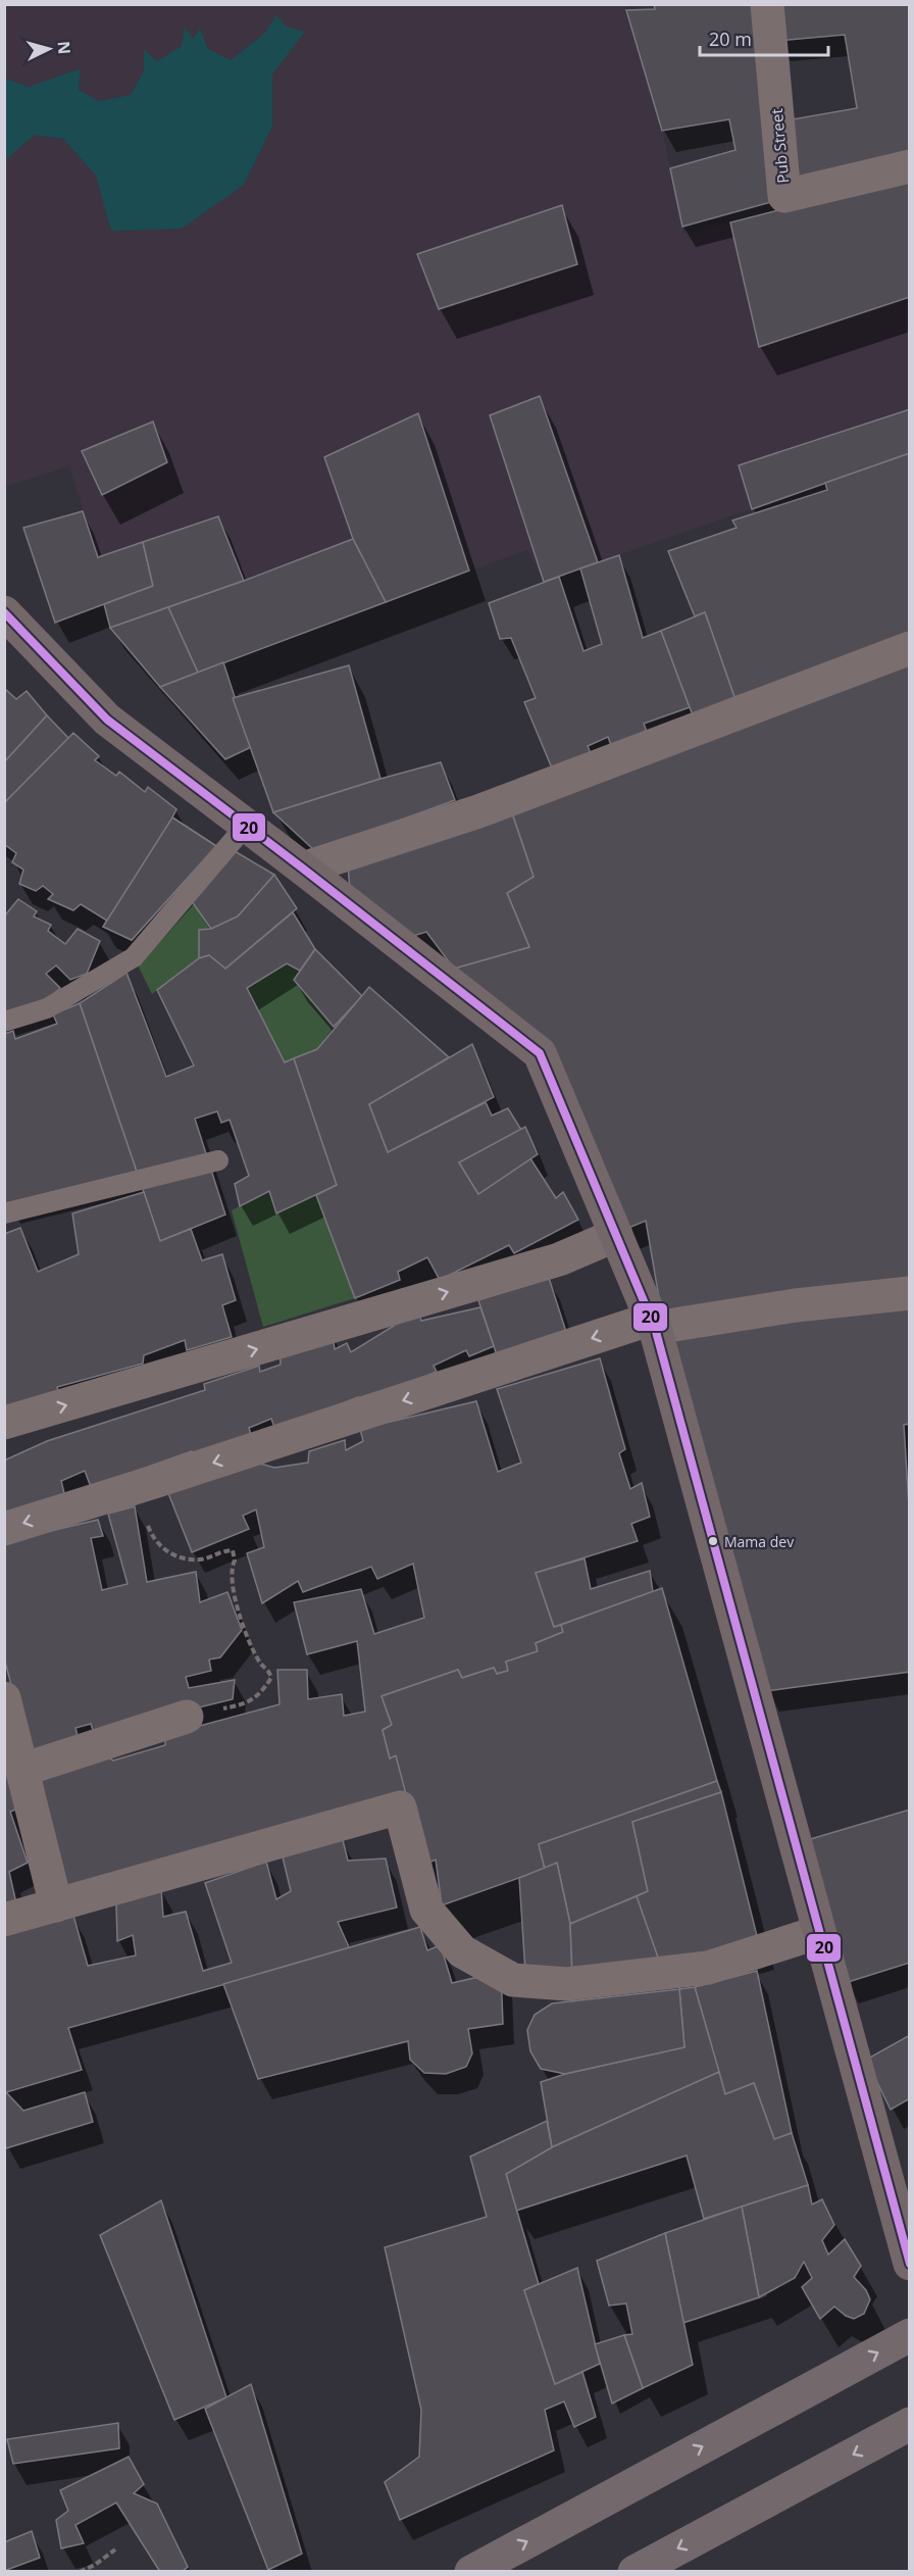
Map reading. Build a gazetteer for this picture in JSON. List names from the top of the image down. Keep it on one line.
{"streets":{"street":["Pub Street"]},"places":["Mama dev"],"lines":["transit line 20"],"scale_bar":"20 m","north":"right"}
